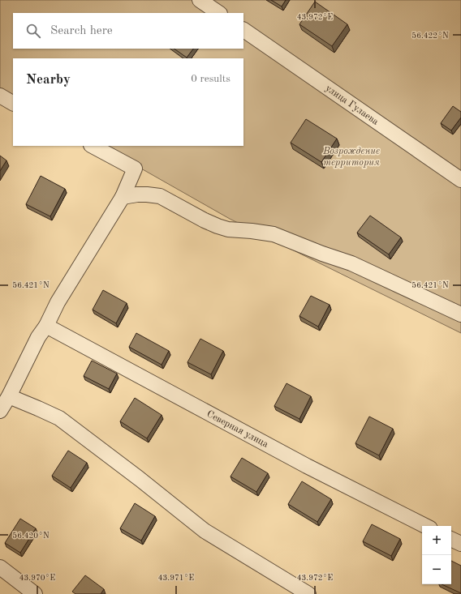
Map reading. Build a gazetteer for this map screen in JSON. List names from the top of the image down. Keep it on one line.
{"streets":{"street":["улица Гулаева","Северная улица"]},"parks":["Возрождение территория"],"page":{"search":"Search here","heading":["Nearby","0 results"],"map_buttons":["+","−"]},"coordinates":["43.972°E","56.422°N","56.421°N","56.420°N","43.970°E","43.971°E"]}
